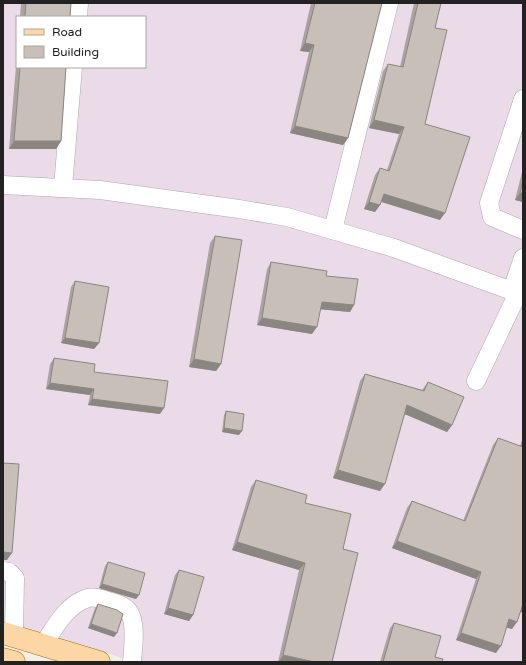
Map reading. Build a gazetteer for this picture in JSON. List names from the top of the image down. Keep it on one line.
{"legend":["Road","Building"]}
